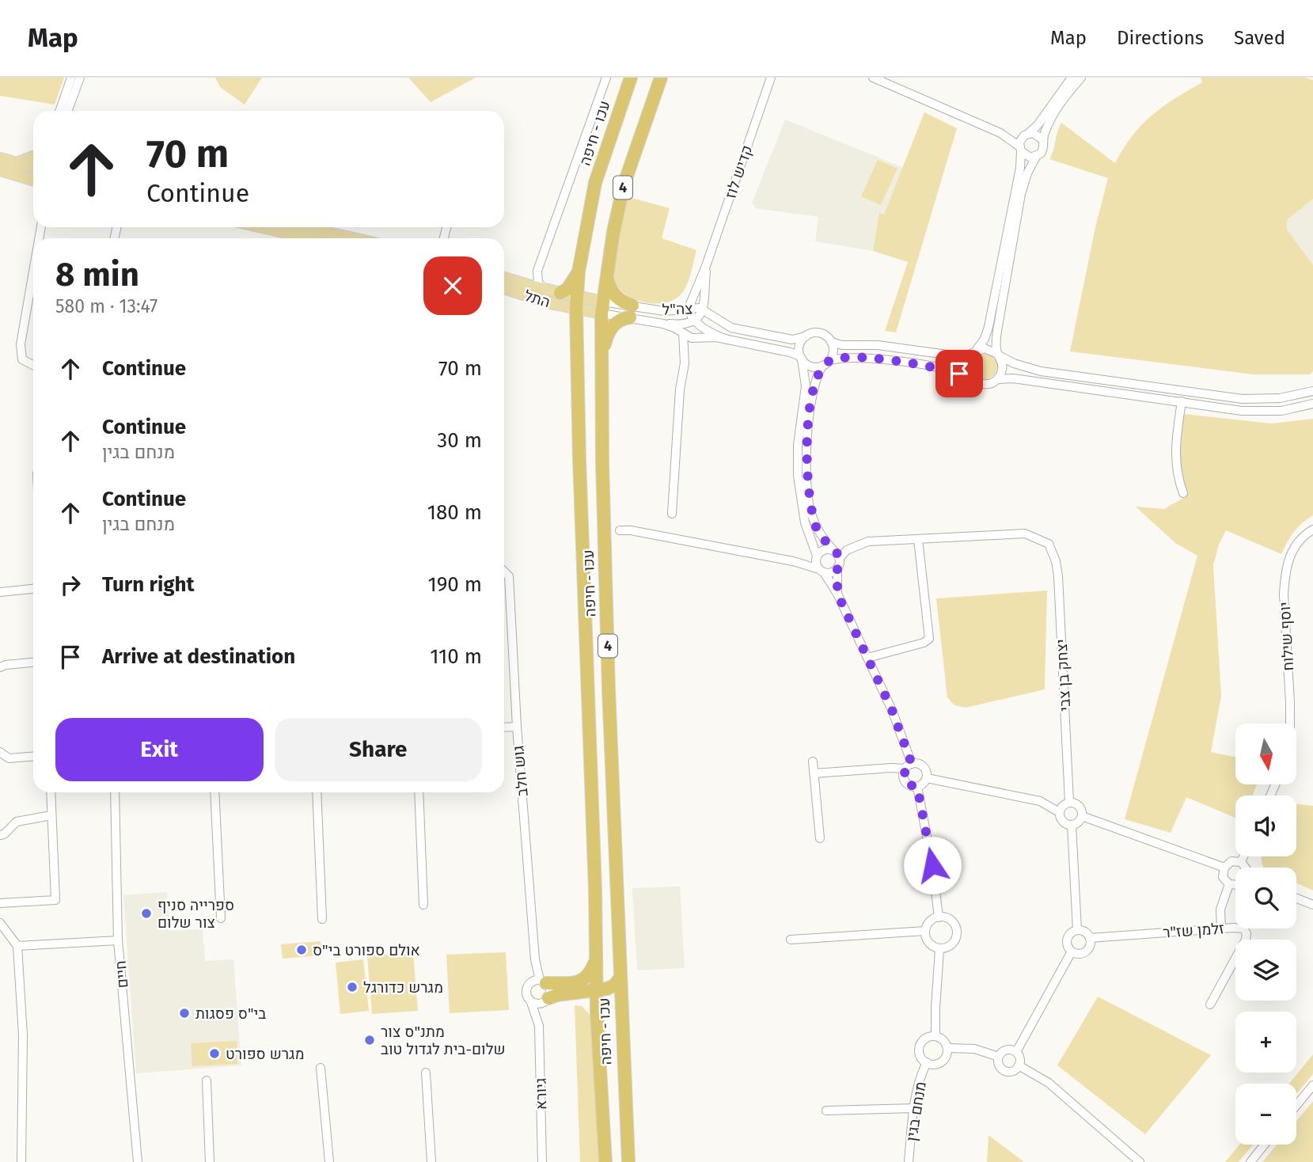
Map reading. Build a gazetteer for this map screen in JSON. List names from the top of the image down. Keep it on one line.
{"streets":{"highway":["עכו - חיפה","4"],"main road":["התל","צה\"ל"],"street":["קדיש לוז","יוסף שילוח","יצחק בן צבי","גוש חלב","זלמן שז\"ר","חיים","גיורא","מנחם בגין"]},"crossings":[["עכו - חיפה","התל"],["עכו - חיפה","צה\"ל"],["קדיש לוז","צה\"ל"],["התל","צה\"ל"],["גוש חלב","גיורא"]],"places":["ספרייה סניף צור שלום","אולם ספורט בי\"ס","מגרש כדורגל","בי\"ס פסגות","מתנ\"ס צור שלום-בית לגדול טוב","מגרש ספורט"],"north":"bottom","page":{"header":"Map","nav":["Map","Directions","Saved"],"turn":["70 m","Continue"],"heading":["8 min","580 m · 13:47"],"list":[{"name":"Continue","value":"70 m"},{"name":"Continue","note":"מנחם בגין","value":"30 m"},{"name":"Continue","note":"מנחם בגין","value":"180 m"},{"name":"Turn right","value":"190 m"},{"name":"Arrive at destination","value":"110 m"}],"buttons":["Exit","Share"],"map_buttons":["+","−"]}}
